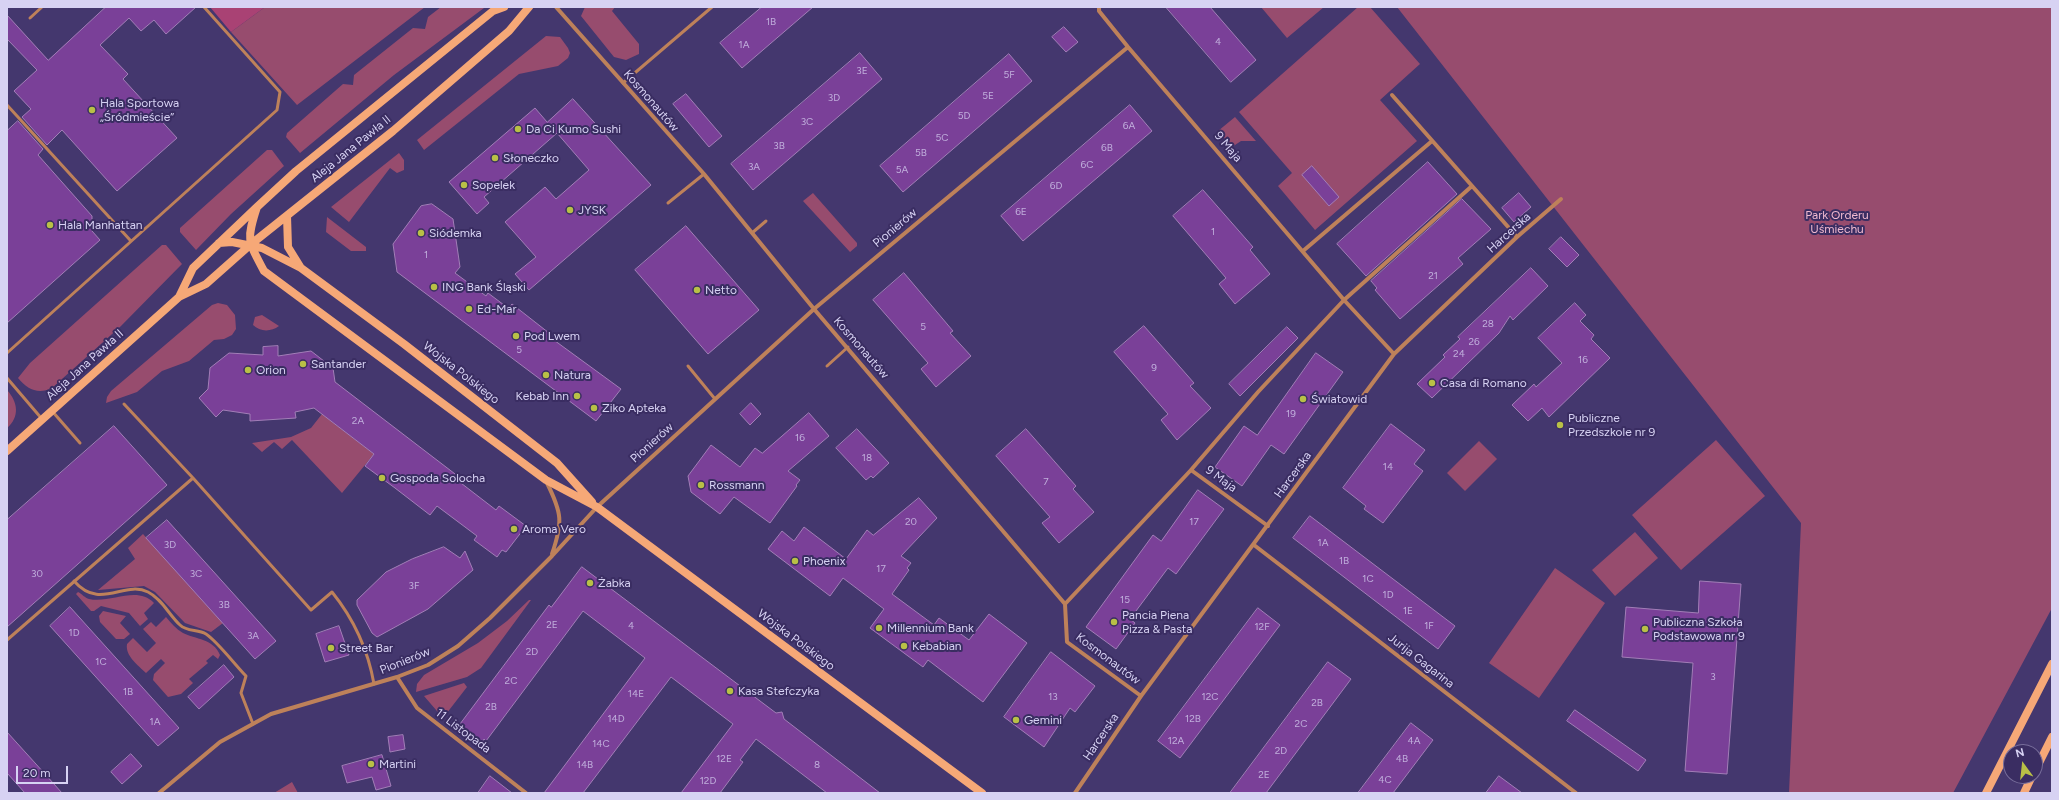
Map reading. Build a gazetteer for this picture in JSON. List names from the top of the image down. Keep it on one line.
{"streets":{"street":["Kosmonautów","9 Maja","Aleja Jana Pawła II","Pionierów","Harcerska","Wojska Polskiego","Jurija Gagarina","11 Listopada"]},"crossings":[["Kosmonautów","Pionierów"],["Kosmonautów","Harcerska"],["9 Maja","Pionierów"],["9 Maja","Harcerska"],["Aleja Jana Pawła II","Wojska Polskiego"],["Pionierów","Wojska Polskiego"],["Pionierów","11 Listopada"],["Harcerska","Jurija Gagarina"]],"parks":["Park Orderu Uśmiechu"],"places":["Hala Sportowa „Śródmieście”","Da Ci Kumo Sushi","Słoneczko","Sopelek","JYSK","Hala Manhattan","Siódemka","ING Bank Śląski","Netto","Ed-Mar","Pod Lwem","Santander","Orion","Natura","Casa di Romano","Kebab Inn","Światowid","Ziko Apteka","Publiczne Przedszkole nr 9","Gospoda Solocha","Rossmann","Aroma Vero","Phoenix","Żabka","Pancia Piena Pizza & Pasta","Millennium Bank","Publiczna Szkoła Podstawowa nr 9","Kebabian","Street Bar","Kasa Stefczyka","Gemini","Martini"],"house_numbers":["1B","4","1A","3E","5F","5E","3D","5D","3C","6A","5C","3B","6B","5B","6C","3A","5A","6D","6E","1","1","21","28","5","26","5","24","16","9","19","2A","16","18","14","7","20","17","1A","3D","1B","17","30","3C","1C","3F","1D","15","3B","1E","2E","4","1F","12F","1D","3A","2D","1C","3","2C","1B","14E","13","12C","2B","2B","14D","12B","1A","2C","12A","4A","14C","2D","12E","4B","14B","8","2E","4C","12D"],"scale_bar":"20 m","north":"top"}
